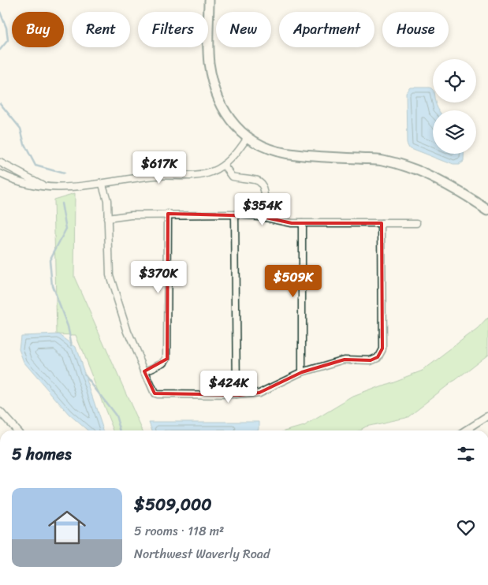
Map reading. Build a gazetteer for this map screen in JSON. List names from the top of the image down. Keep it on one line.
{"page":{"chip":["Buy","Rent","Filters","New","Apartment","House"],"price":["$617K","$354K","$370K","$509K","$424K"],"heading":"5 homes","list":[{"name":"$509,000","note":"5 rooms · 118 m² · Northwest Waverly Road"}]}}
